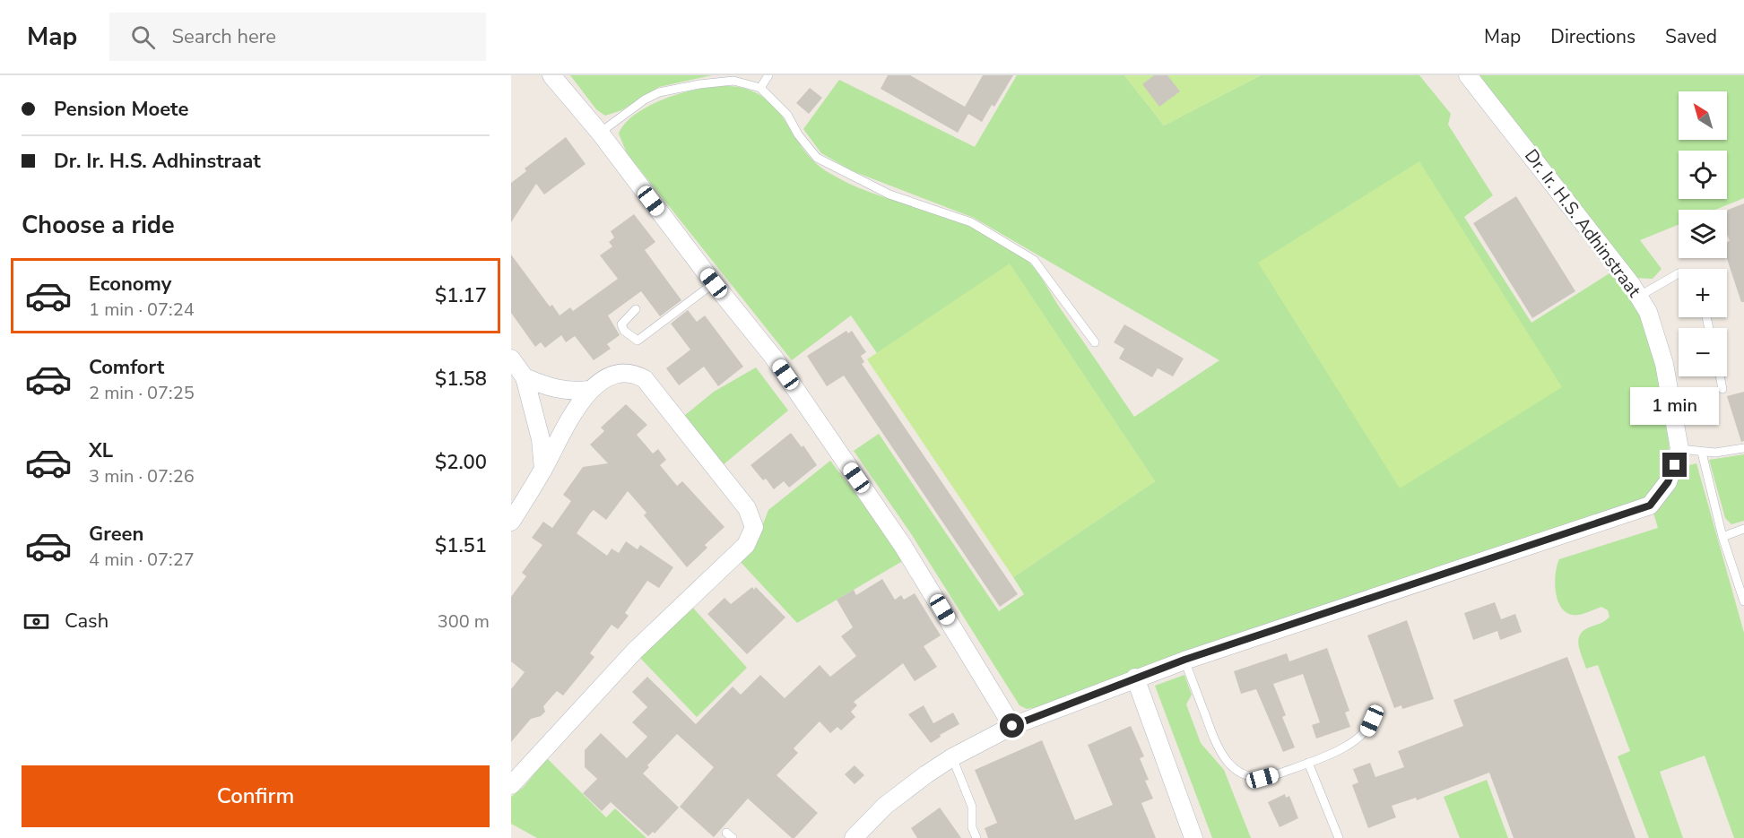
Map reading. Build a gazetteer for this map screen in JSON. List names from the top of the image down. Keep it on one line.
{"streets":{"street":["Dr. Ir. H.S. Adhinstraat"]},"north":"top left","page":{"header":"Map","search":"Search here","nav":["Map","Directions","Saved"],"banner":["Pension Moete","Dr. Ir. H.S. Adhinstraat"],"map_buttons":["+","−"],"heading":"Choose a ride","list":[{"name":"Economy","note":"1 min · 07:24","value":"$1.17"},{"name":"Comfort","note":"2 min · 07:25","value":"$1.58"},{"name":"XL","note":"3 min · 07:26","value":"$2.00"},{"name":"Green","note":"4 min · 07:27","value":"$1.51"}],"bubble":"1 min","pay":["Cash","300 m"],"buttons":"Confirm"}}
